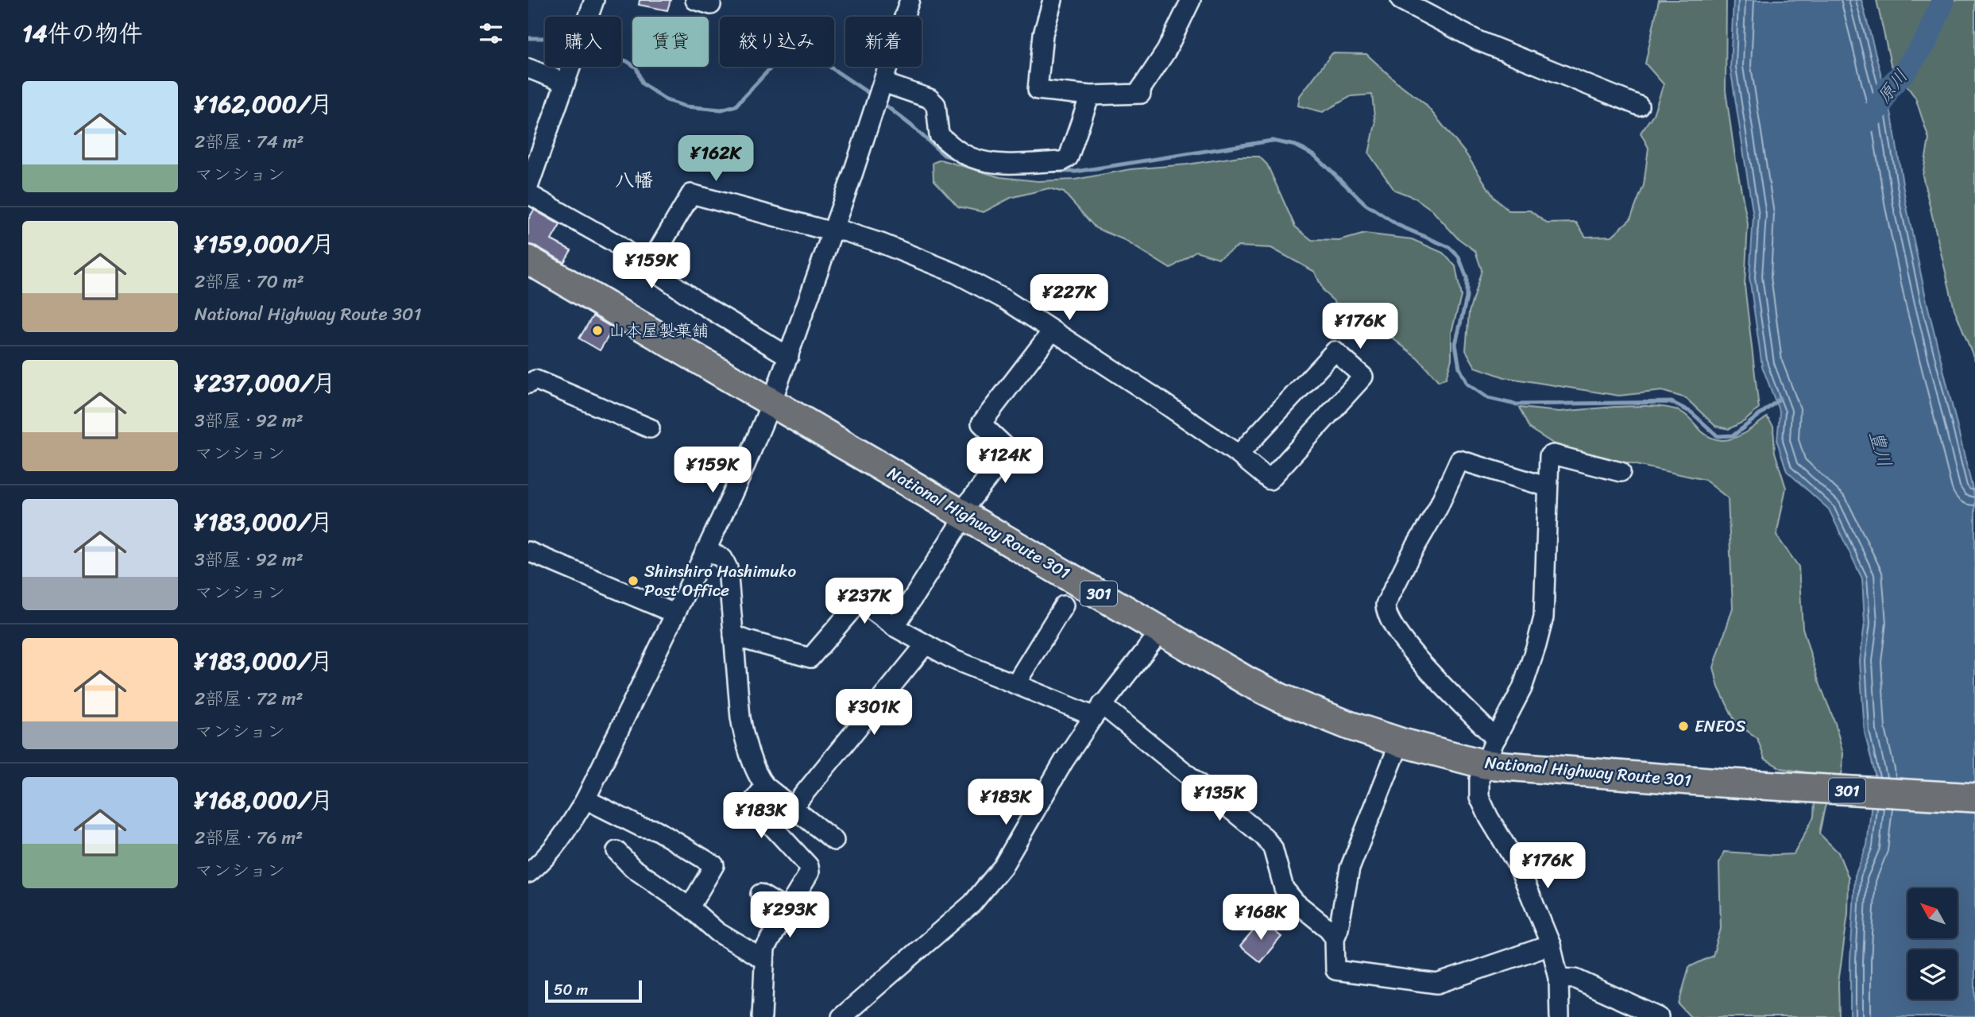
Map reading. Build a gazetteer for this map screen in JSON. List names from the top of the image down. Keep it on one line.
{"streets":{"highway":["National Highway Route 301","301"]},"districts":["八幡"],"water":["原川","豊川"],"places":["山本屋製菓舗","Shinshiro Hashimuko Post Office","ENEOS"],"scale_bar":"50 m","north":"top left","page":{"heading":"14件の物件","chip":["購入","賃貸","絞り込み","新着"],"list":[{"name":"¥162,000/月","note":"2部屋 · 74 m² · マンション"},{"name":"¥159,000/月","note":"2部屋 · 70 m² · National Highway Route 301"},{"name":"¥237,000/月","note":"3部屋 · 92 m² · マンション"},{"name":"¥183,000/月","note":"3部屋 · 92 m² · マンション"},{"name":"¥183,000/月","note":"2部屋 · 72 m² · マンション"},{"name":"¥168,000/月","note":"2部屋 · 76 m² · マンション"}],"price":["¥162K","¥159K","¥227K","¥176K","¥124K","¥159K","¥237K","¥301K","¥135K","¥183K","¥183K","¥176K","¥293K","¥168K"],"scale":"50 m"}}
